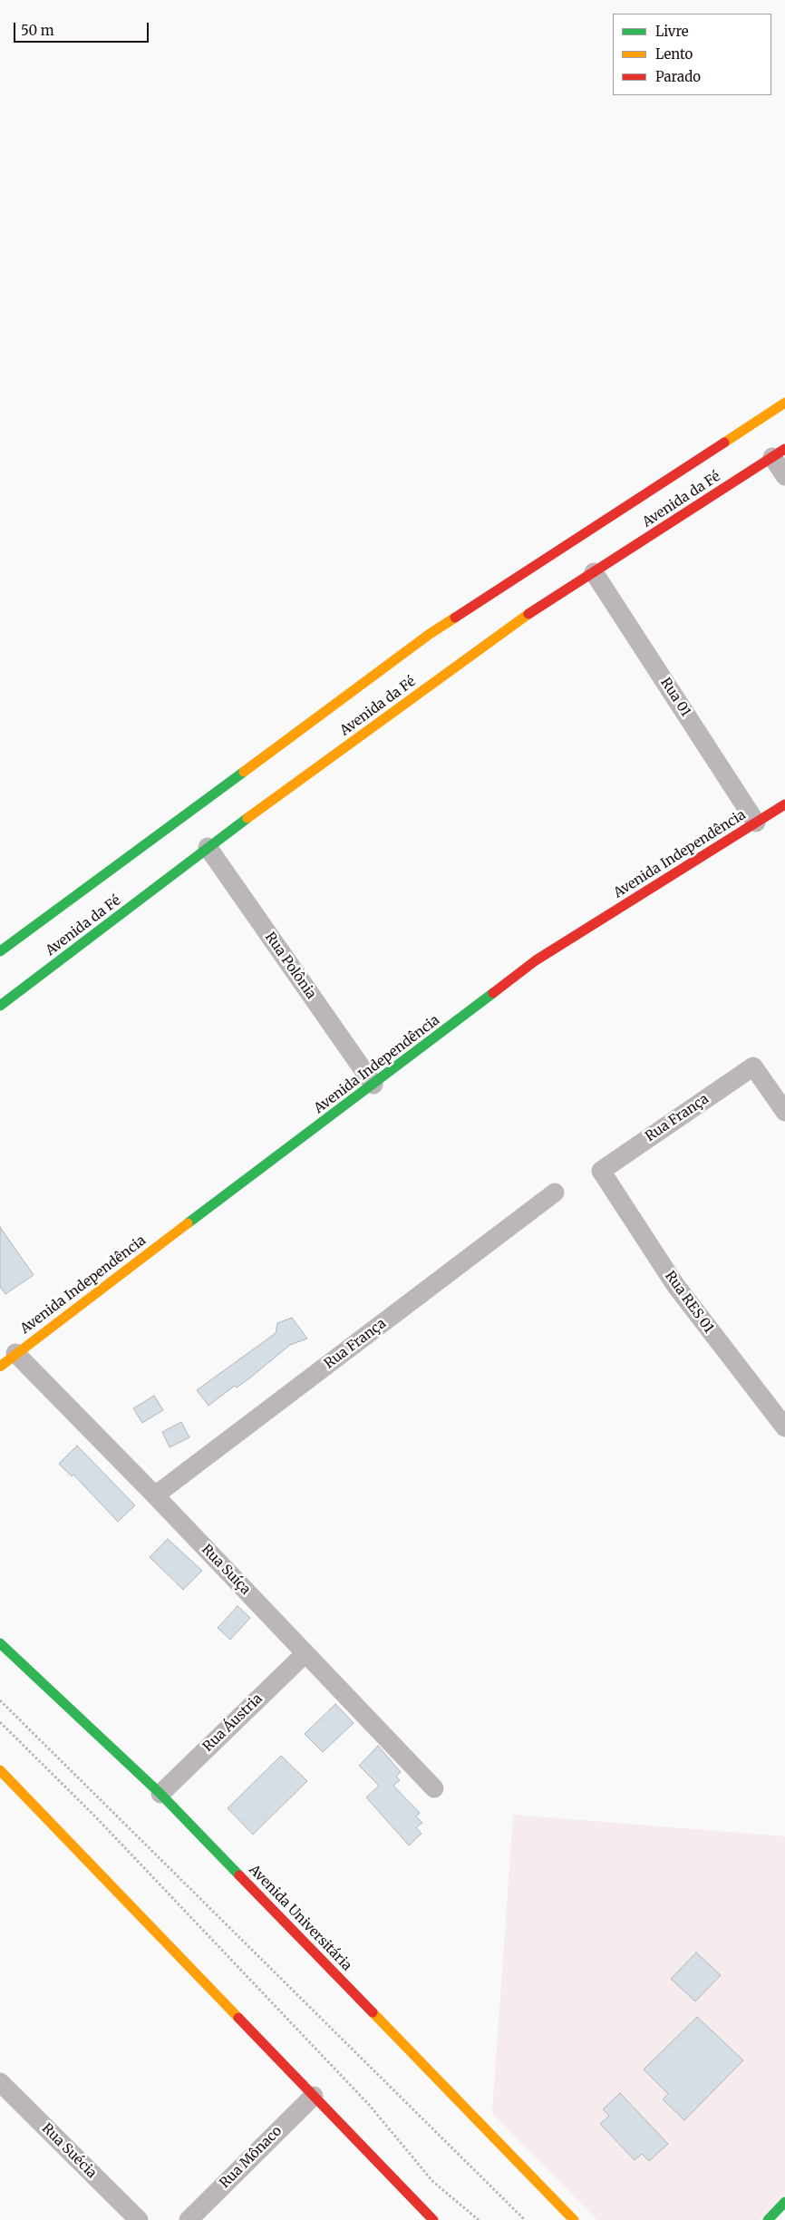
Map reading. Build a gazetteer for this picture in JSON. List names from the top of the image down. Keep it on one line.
{"streets":{"main road":["Avenida da Fé","Avenida Independência","Avenida Universitária"],"street":["Rua 01","Rua Polônia","Rua França","Rua RES 01","Rua Suíça","Rua Áustria","Rua Suécia","Rua Mônaco"]},"crossings":[["Avenida da Fé","Rua 01"],["Avenida da Fé","Rua Polônia"],["Rua 01","Avenida Independência"],["Avenida Independência","Rua Polônia"],["Avenida Independência","Rua Suíça"],["Rua França","Rua RES 01"],["Rua França","Rua Suíça"],["Rua Suíça","Rua Áustria"],["Rua Áustria","Avenida Universitária"]],"legend":["Livre","Lento","Parado"],"scale_bar":"50 m"}
